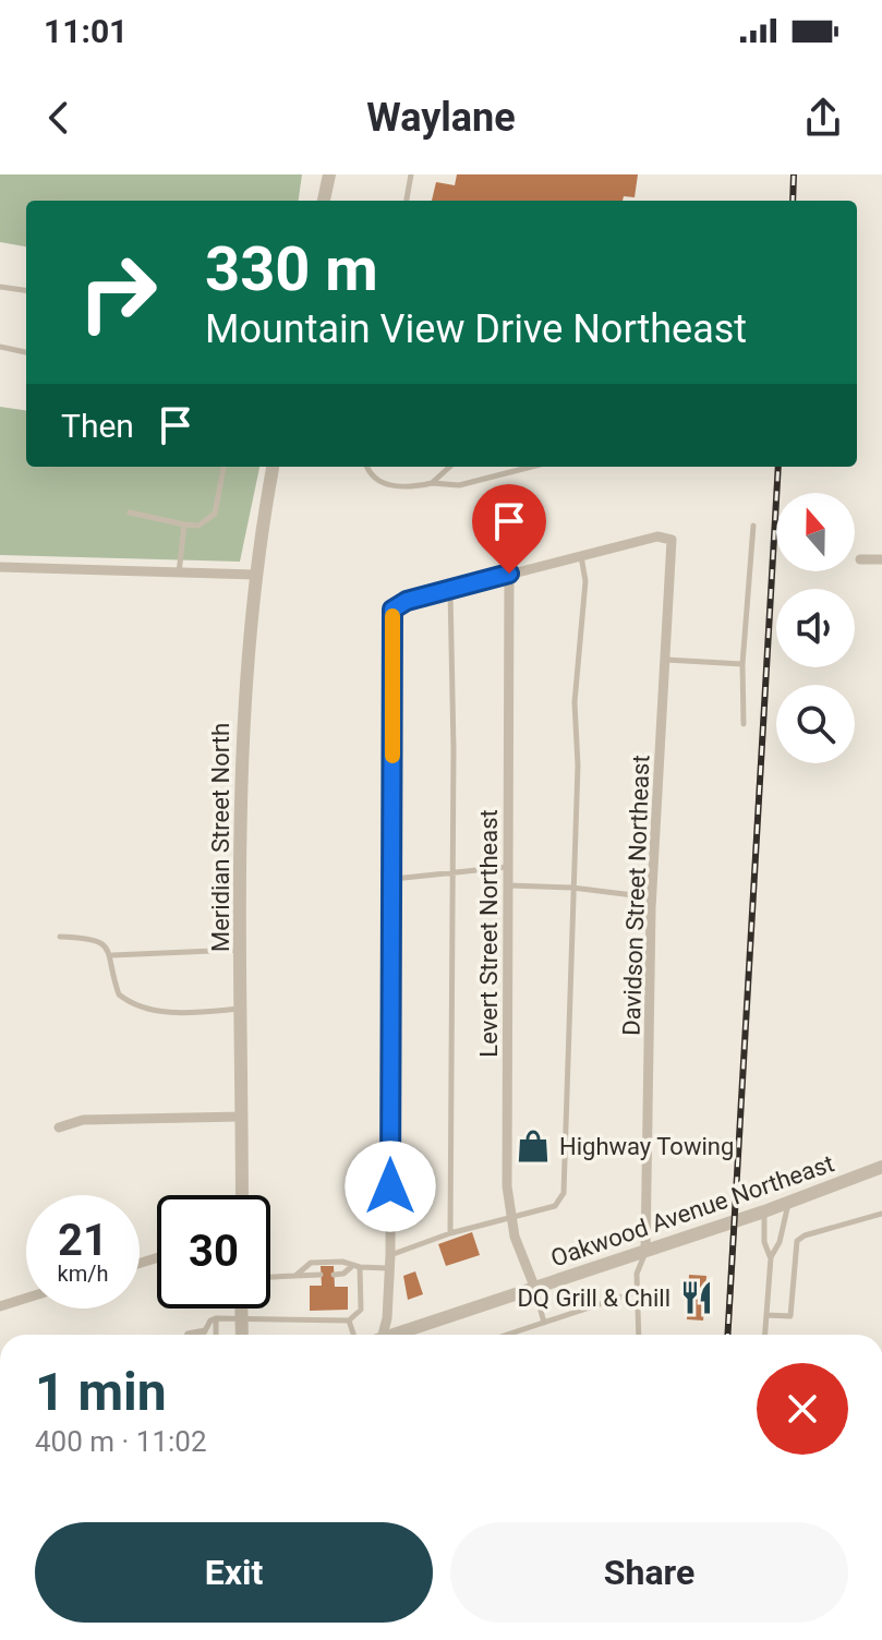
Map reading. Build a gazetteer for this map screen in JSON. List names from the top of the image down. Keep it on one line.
{"streets":{"street":["Meridian Street North","Davidson Street Northeast","Levert Street Northeast","Oakwood Avenue Northeast"]},"crossings":[["Davidson Street Northeast","Oakwood Avenue Northeast"],["Levert Street Northeast","Oakwood Avenue Northeast"]],"places":{"shop":["Highway Towing"],"restaurant":["DQ Grill & Chill"]},"north":"top","page":{"status":"11:01","header":"Waylane","turn":["330 m","Mountain View Drive Northeast"],"then":"Then","speed":"21 km/h","limit":"30","heading":["1 min","400 m · 11:02"],"buttons":["Exit","Share"]}}
